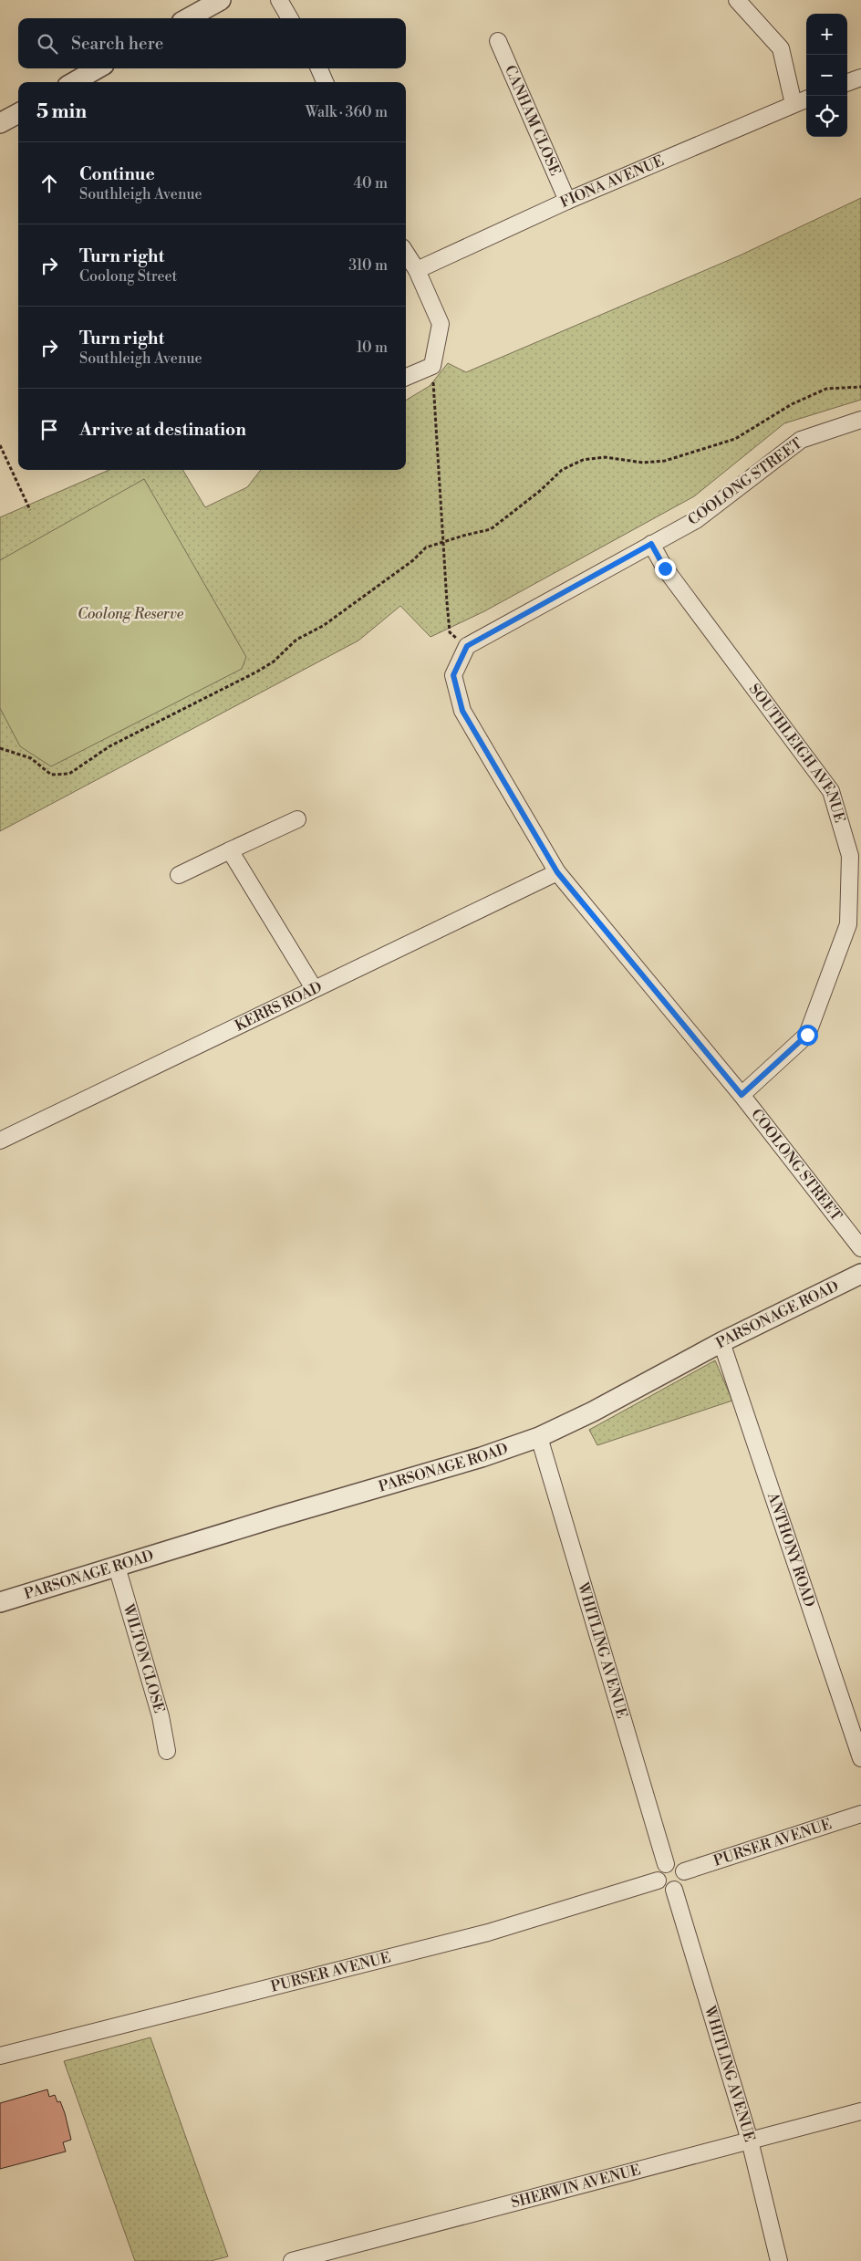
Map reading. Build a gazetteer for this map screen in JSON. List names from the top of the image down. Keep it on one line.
{"streets":{"street":["CANHAM CLOSE","FIONA AVENUE","COOLONG STREET","SOUTHLEIGH AVENUE","KERRS ROAD","PARSONAGE ROAD","ANTHONY ROAD","WHITLING AVENUE","WILTON CLOSE","PURSER AVENUE","SHERWIN AVENUE"]},"crossings":[["CANHAM CLOSE","FIONA AVENUE"],["COOLONG STREET","SOUTHLEIGH AVENUE"],["COOLONG STREET","KERRS ROAD"],["PARSONAGE ROAD","ANTHONY ROAD"],["PARSONAGE ROAD","WHITLING AVENUE"],["PARSONAGE ROAD","WILTON CLOSE"],["WHITLING AVENUE","PURSER AVENUE"],["WHITLING AVENUE","SHERWIN AVENUE"]],"parks":["Coolong Reserve"],"page":{"map_buttons":["+","−"],"search":"Search here","heading":["5 min","Walk · 360 m"],"list":[["Continue","Southleigh Avenue","40 m"],["Turn right","Coolong Street","310 m"],["Turn right","Southleigh Avenue","10 m"],"Arrive at destination"]}}
